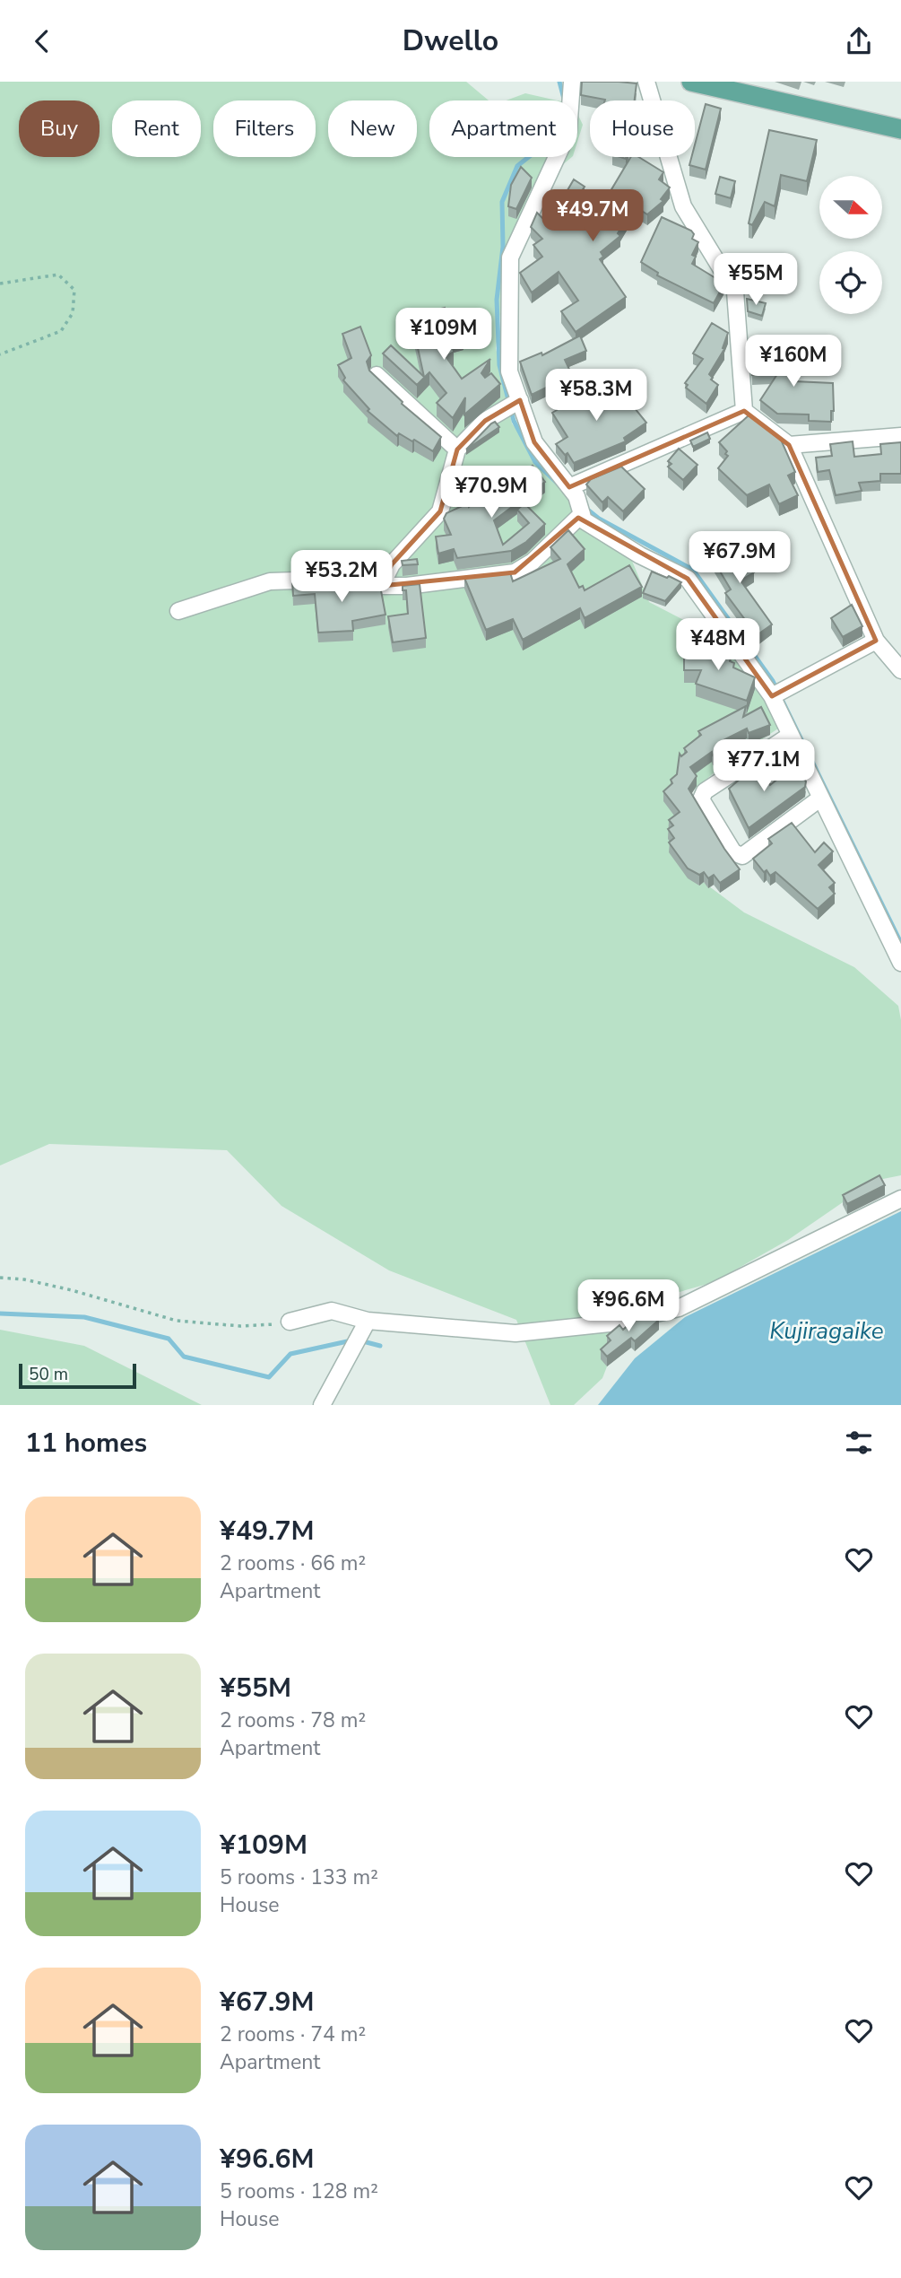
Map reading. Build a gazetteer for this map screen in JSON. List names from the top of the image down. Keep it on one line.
{"water":["Kujiragaike"],"scale_bar":"50 m","north":"right","page":{"header":"Dwello","chip":["Buy","Rent","Filters","New","Apartment","House"],"price":["¥49.7M","¥55M","¥109M","¥160M","¥58.3M","¥70.9M","¥67.9M","¥53.2M","¥48M","¥77.1M","¥96.6M"],"scale":"50 m","heading":"11 homes","list":[{"name":"¥49.7M","note":"2 rooms · 66 m² · Apartment"},{"name":"¥55M","note":"2 rooms · 78 m² · Apartment"},{"name":"¥109M","note":"5 rooms · 133 m² · House"},{"name":"¥67.9M","note":"2 rooms · 74 m² · Apartment"},{"name":"¥96.6M","note":"5 rooms · 128 m² · House"}]}}
